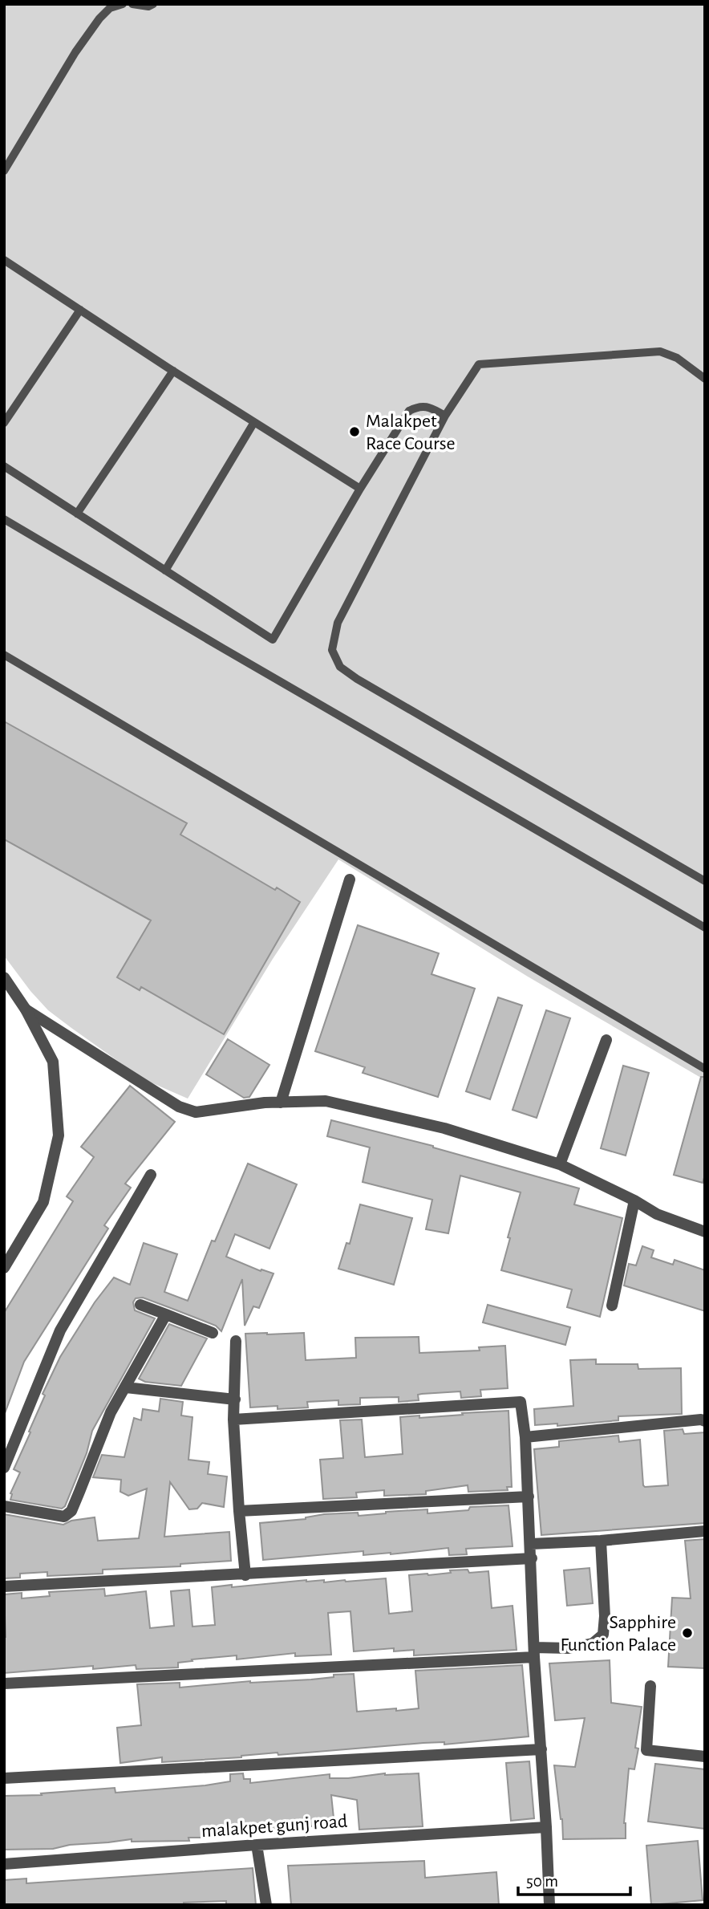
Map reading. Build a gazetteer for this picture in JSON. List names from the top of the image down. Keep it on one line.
{"streets":{"street":["malakpet gunj road"]},"places":["Malakpet Race Course","Sapphire Function Palace"],"scale_bar":"50 m"}
